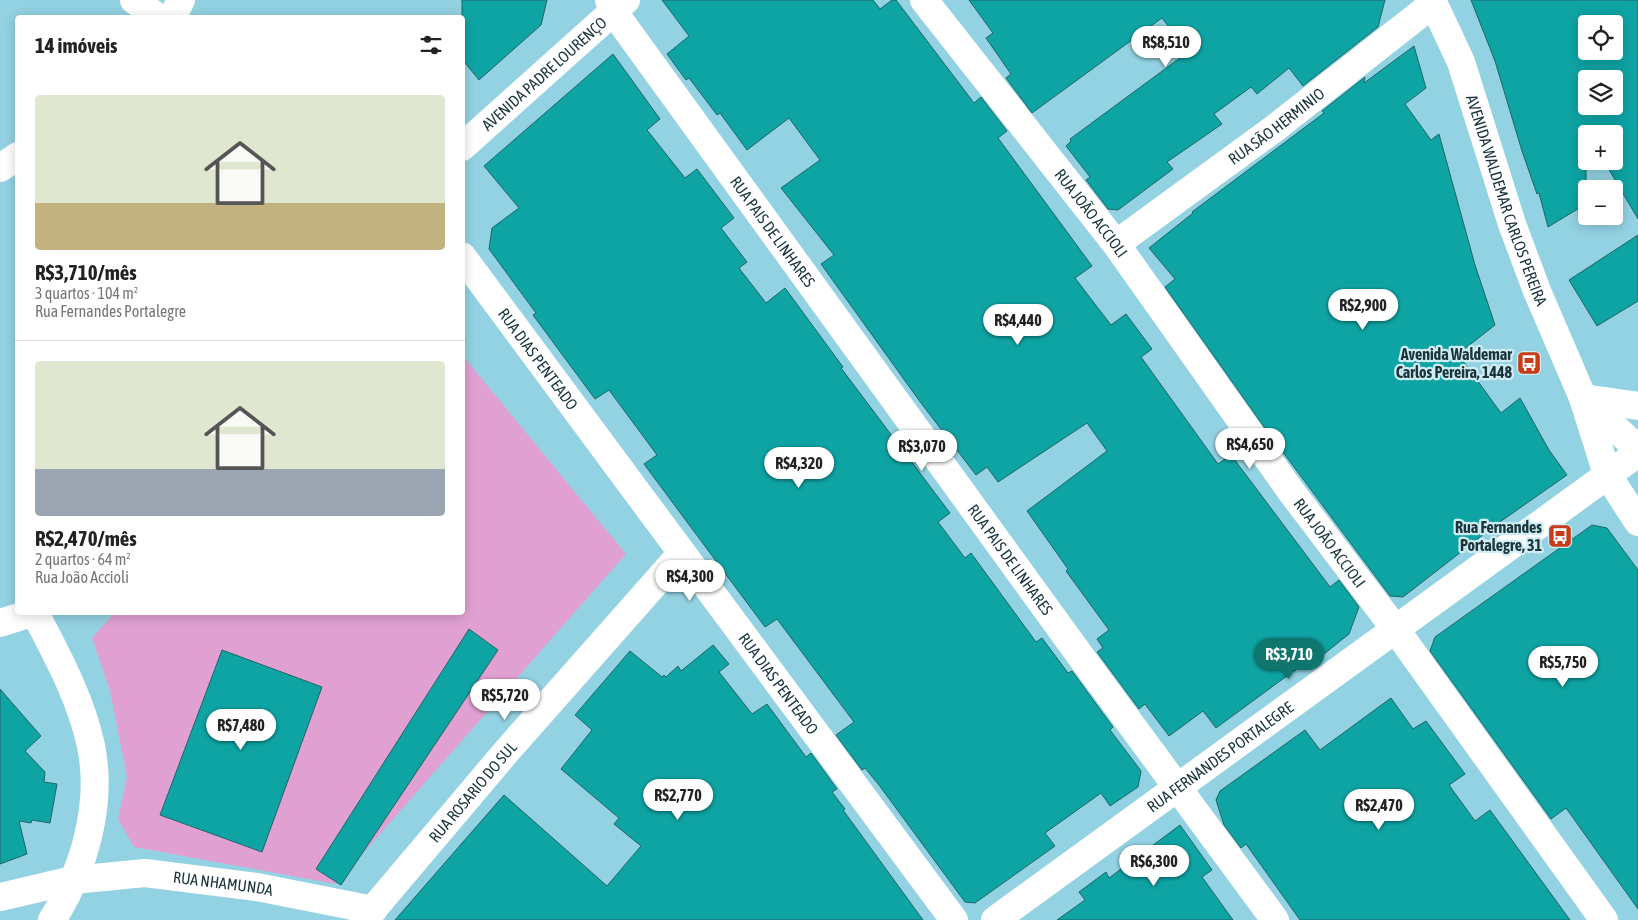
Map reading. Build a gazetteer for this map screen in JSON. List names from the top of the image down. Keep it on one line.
{"streets":{"street":["AVENIDA PADRE LOURENÇO","RUA SÃO HERMINIO","AVENIDA WALDEMAR CARLOS PEREIRA","RUA JOÃO ACCIOLI","RUA PAIS DE LINHARES","RUA DIAS PENTEADO","RUA FERNANDES PORTALEGRE","RUA ROSARIO DO SUL","RUA NHAMUNDA"]},"crossings":[["AVENIDA PADRE LOURENÇO","RUA PAIS DE LINHARES"],["RUA SÃO HERMINIO","AVENIDA WALDEMAR CARLOS PEREIRA"],["RUA SÃO HERMINIO","RUA JOÃO ACCIOLI"],["AVENIDA WALDEMAR CARLOS PEREIRA","RUA FERNANDES PORTALEGRE"],["RUA JOÃO ACCIOLI","RUA FERNANDES PORTALEGRE"],["RUA PAIS DE LINHARES","RUA FERNANDES PORTALEGRE"],["RUA DIAS PENTEADO","RUA ROSARIO DO SUL"],["RUA ROSARIO DO SUL","RUA NHAMUNDA"]],"places":{"bus stop":["Avenida Waldemar Carlos Pereira, 1448","Rua Fernandes Portalegre, 31"]},"page":{"map_buttons":["+","−"],"heading":"14 imóveis","price":["R$8,510","R$2,900","R$4,440","R$4,650","R$3,070","R$4,320","R$4,300","R$3,710","R$5,750","R$5,720","R$7,480","R$2,770","R$2,470","R$6,300"],"list":[{"name":"R$3,710/mês","note":"3 quartos · 104 m² · Rua Fernandes Portalegre"},{"name":"R$2,470/mês","note":"2 quartos · 64 m² · Rua João Accioli"}]}}
